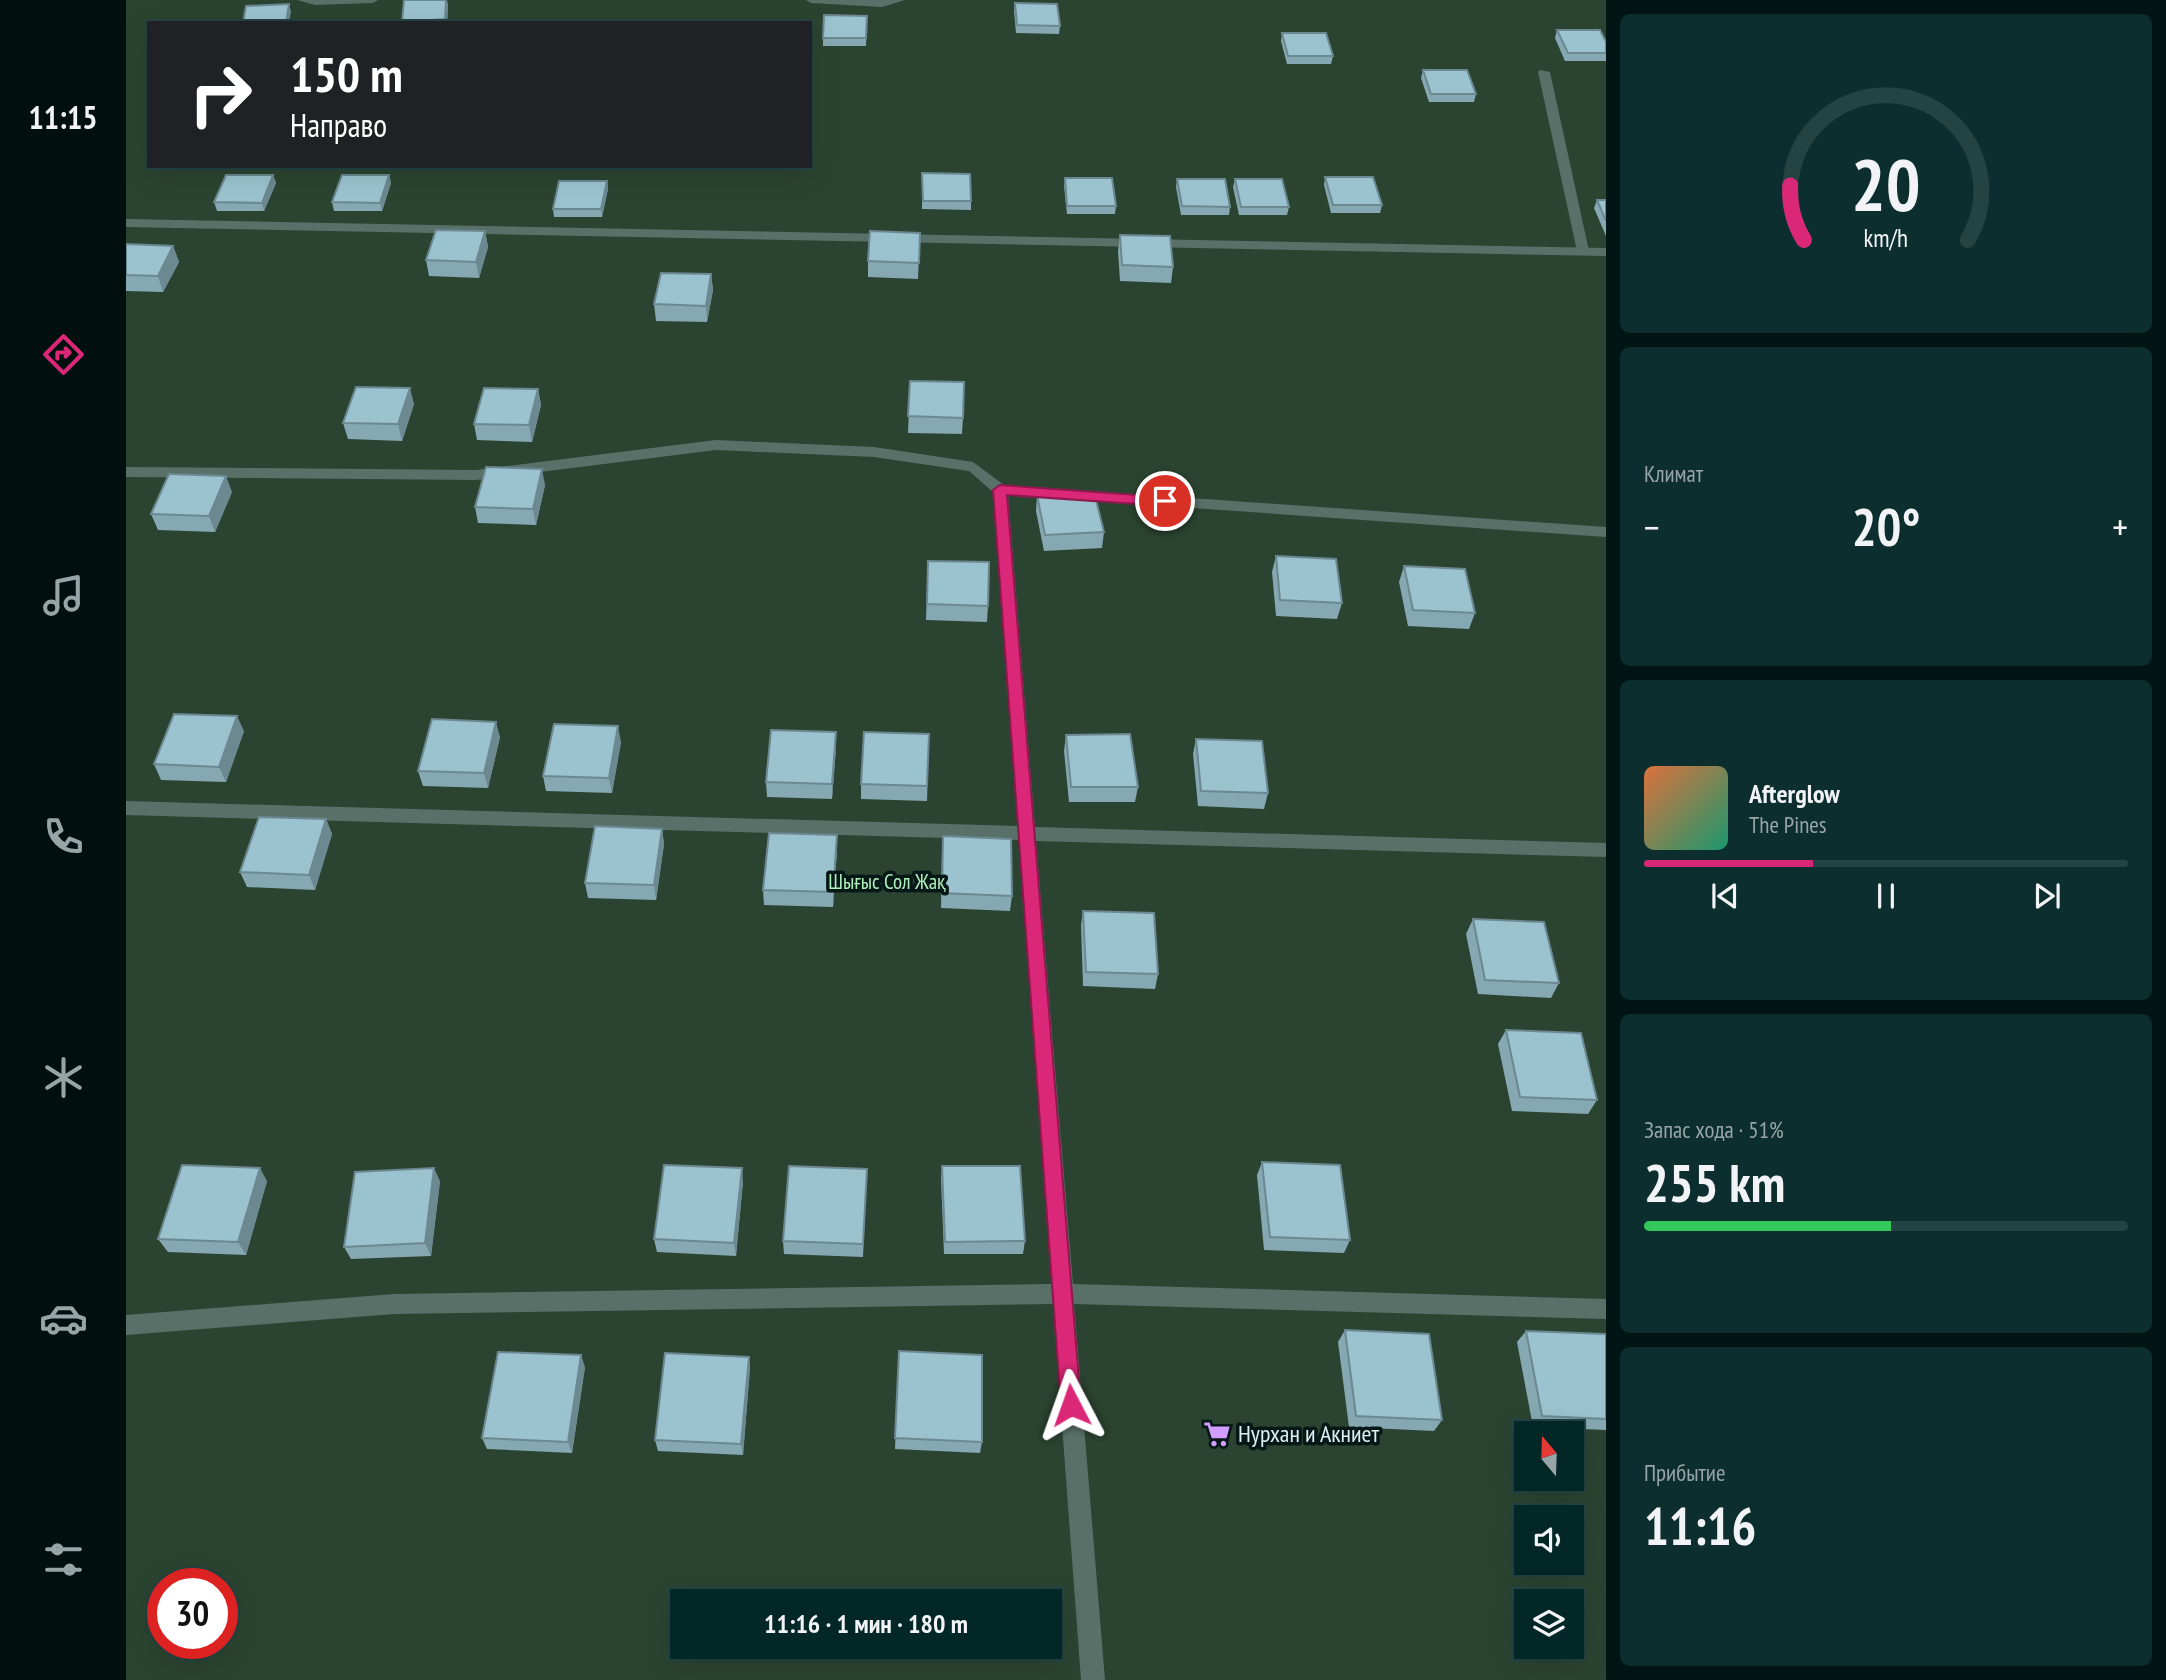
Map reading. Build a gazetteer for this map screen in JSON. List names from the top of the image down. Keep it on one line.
{"parks":["Шығыс Сол Жақ"],"places":{"supermarket":["Нурхан и Акниет"]},"north":"top","page":{"tabs":"11:15","turn":["150 m","Направо"],"tile":["Климат",["Запас хода · 51%","255 km"],["Прибытие","11:16"]],"heat":["−","20°","+"],"song":["Afterglow","The Pines"],"limit":"30","trip":"11:16 · 1 мин · 180 m","gauge":["20","km/h"]}}
